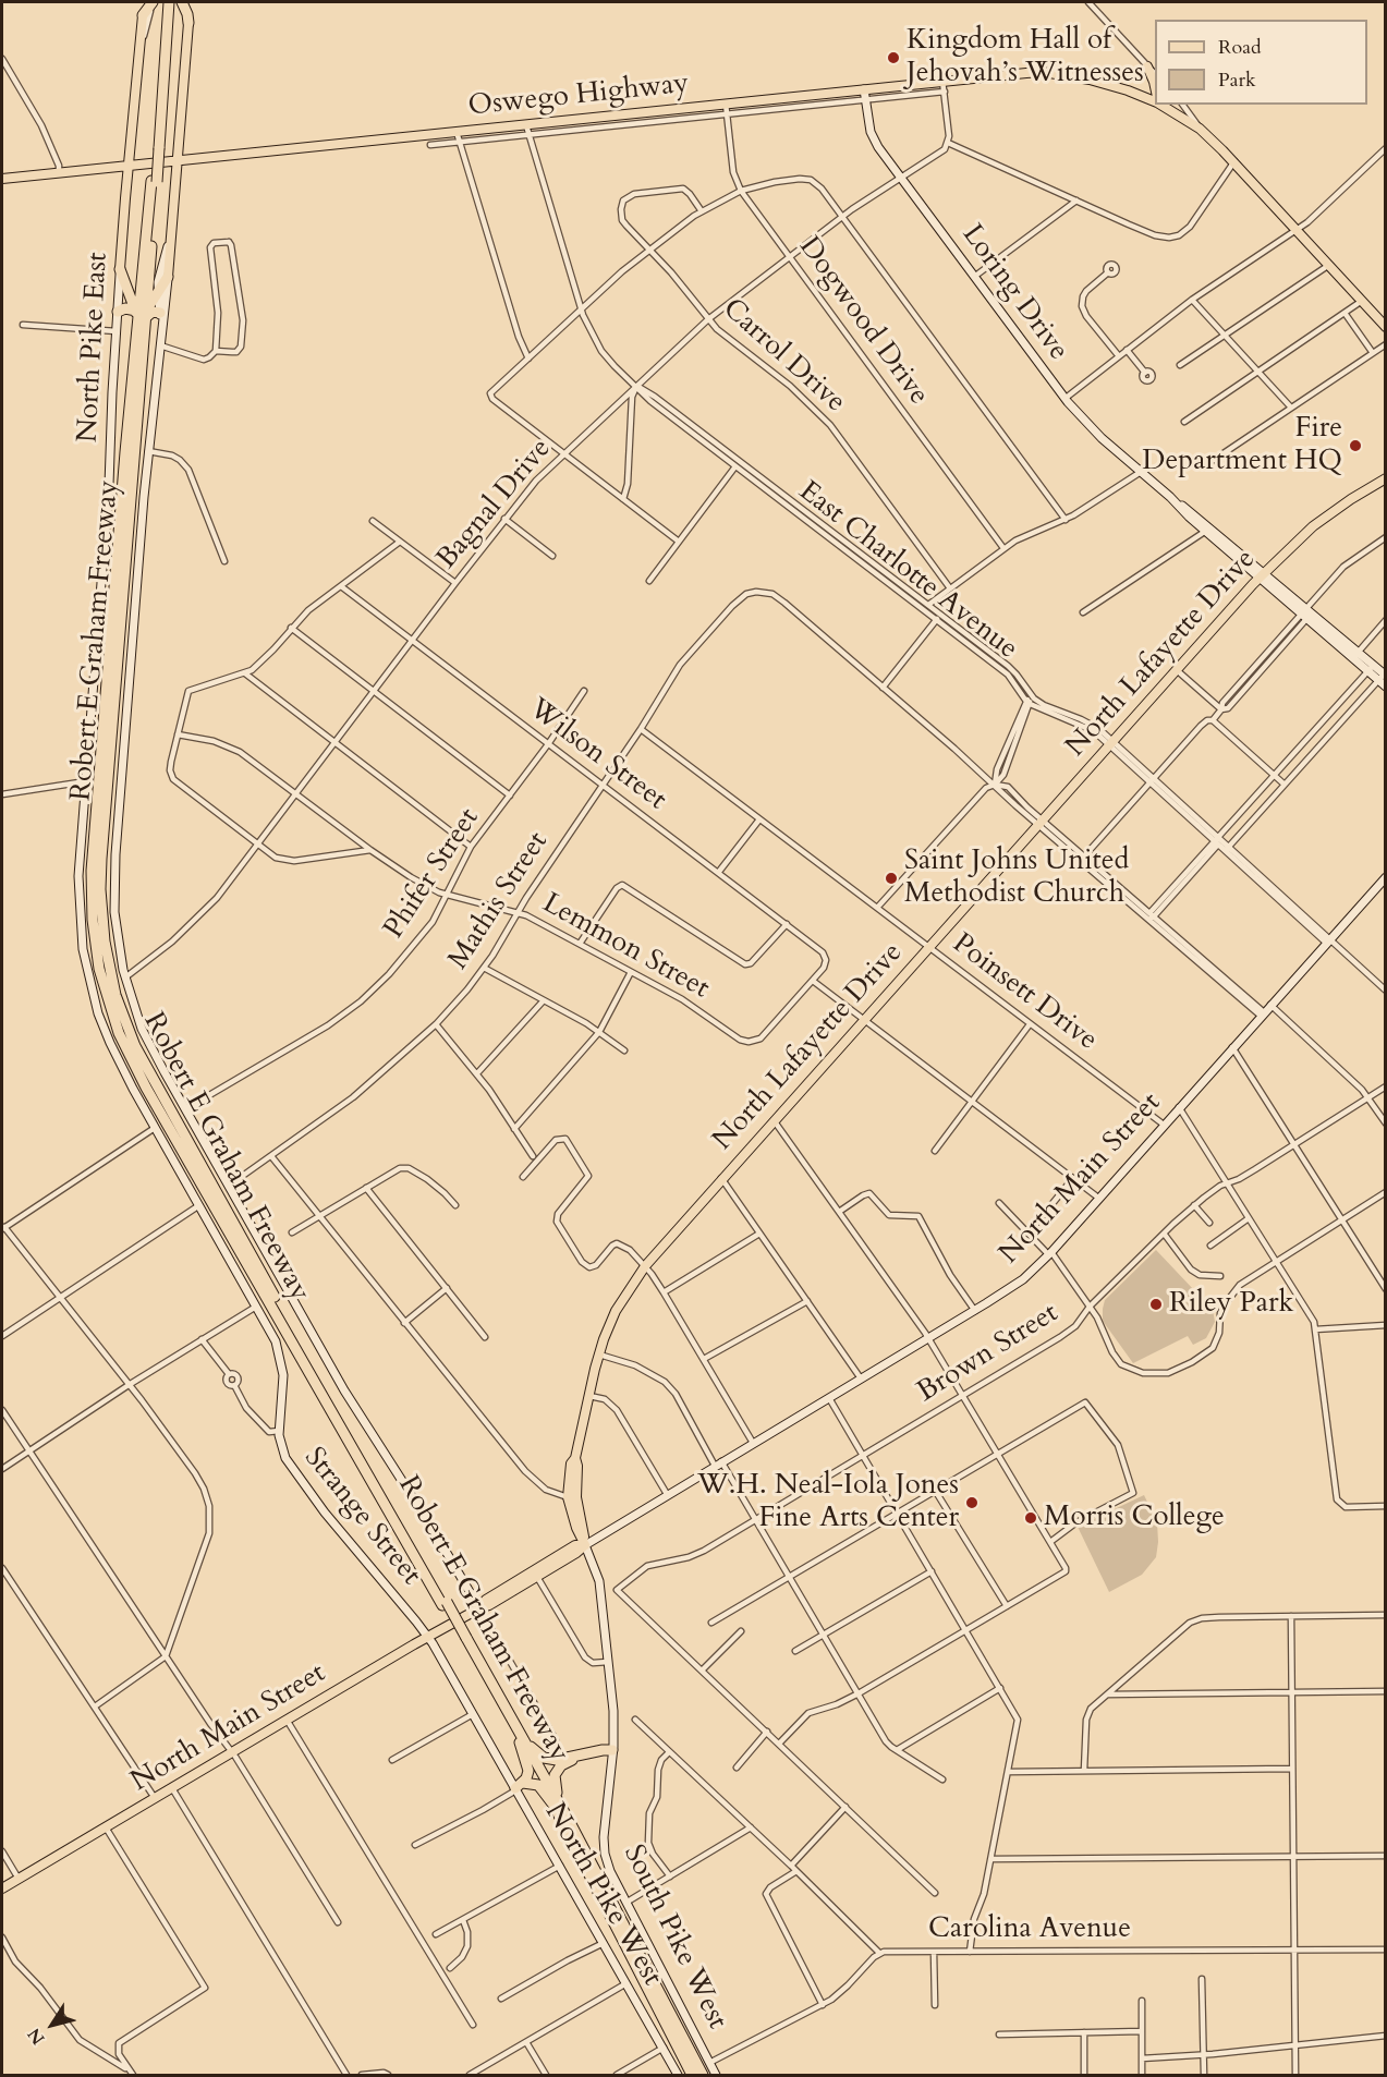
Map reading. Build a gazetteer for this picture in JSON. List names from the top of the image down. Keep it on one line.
{"streets":{"highway":["Robert E Graham Freeway"],"main road":["Oswego Highway","North Pike East","North Lafayette Drive","North Main Street"],"street":["Loring Drive","Dogwood Drive","Carrol Drive","Bagnal Drive","East Charlotte Avenue","Wilson Street","Phifer Street","Mathis Street","Lemmon Street","Poinsett Drive","Brown Street","Strange Street","North Pike West","Carolina Avenue","South Pike West"]},"crossings":[["Oswego Highway","Loring Drive"],["Oswego Highway","Dogwood Drive"],["Oswego Highway","North Pike East"],["Oswego Highway","East Charlotte Avenue"],["Loring Drive","Bagnal Drive"],["Loring Drive","North Lafayette Drive"],["Dogwood Drive","Bagnal Drive"],["North Pike East","Strange Street"],["Carrol Drive","Bagnal Drive"],["Bagnal Drive","East Charlotte Avenue"],["Bagnal Drive","Wilson Street"],["Bagnal Drive","Lemmon Street"],["East Charlotte Avenue","North Lafayette Drive"],["East Charlotte Avenue","North Main Street"],["North Lafayette Drive","Poinsett Drive"],["North Lafayette Drive","North Main Street"],["North Lafayette Drive","South Pike West"],["Wilson Street","Phifer Street"],["Wilson Street","Mathis Street"],["Wilson Street","Lemmon Street"],["Phifer Street","Lemmon Street"],["Mathis Street","Lemmon Street"],["Mathis Street","Poinsett Drive"],["Poinsett Drive","North Main Street"],["North Main Street","Strange Street"],["North Main Street","North Pike West"],["North Main Street","South Pike West"],["Strange Street","North Pike West"]],"places":["Kingdom Hall of Jehovah’s Witnesses","Fire Department HQ","Saint Johns United Methodist Church","Riley Park","W.H. Neal-Iola Jones Fine Arts Center","Morris College"],"legend":["Road","Park"],"north":"bottom left"}
